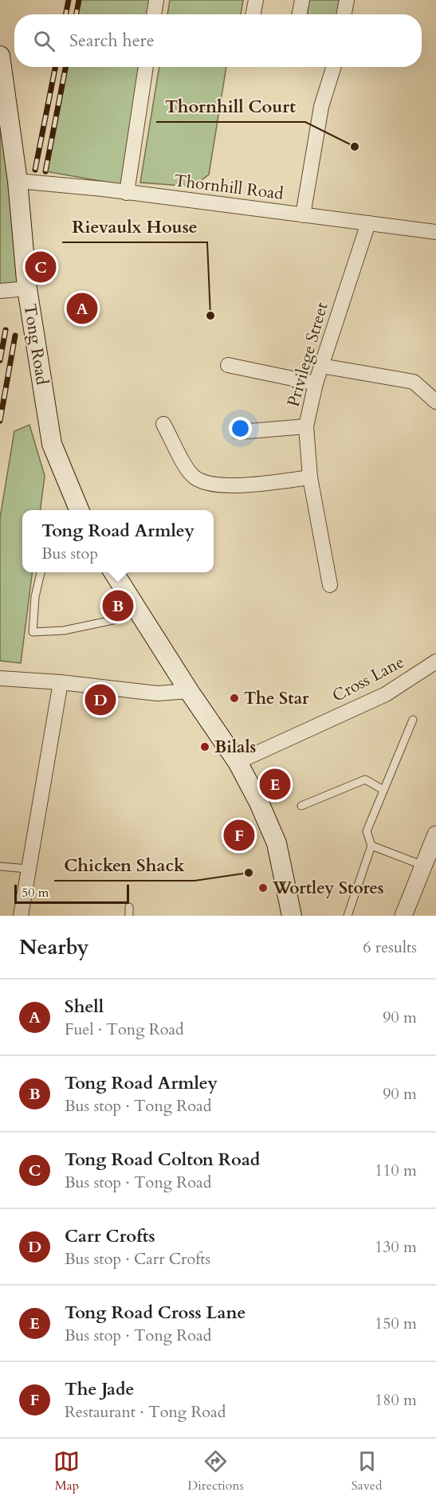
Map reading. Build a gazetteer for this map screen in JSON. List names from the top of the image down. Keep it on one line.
{"streets":{"main road":["Tong Road"],"street":["Thornhill Road","Privilege Street","Cross Lane"]},"crossings":[["Thornhill Road","Tong Road"],["Thornhill Road","Privilege Street"]],"places":["Thornhill Court","Rievaulx House","The Star","Bilals","Chicken Shack","Wortley Stores"],"scale_bar":"50 m","page":{"search":"Search here","pins":["C","A","B","D","E","F"],"popup":["Tong Road Armley","Bus stop"],"scale":"50 m","heading":["Nearby","6 results"],"list":[{"mark":"A","name":"Shell","note":"Fuel · Tong Road","value":"90 m"},{"mark":"B","name":"Tong Road Armley","note":"Bus stop · Tong Road","value":"90 m"},{"mark":"C","name":"Tong Road Colton Road","note":"Bus stop · Tong Road","value":"110 m"},{"mark":"D","name":"Carr Crofts","note":"Bus stop · Carr Crofts","value":"130 m"},{"mark":"E","name":"Tong Road Cross Lane","note":"Bus stop · Tong Road","value":"150 m"},{"mark":"F","name":"The Jade","note":"Restaurant · Tong Road","value":"180 m"}],"nav":["Map","Directions","Saved"]}}
